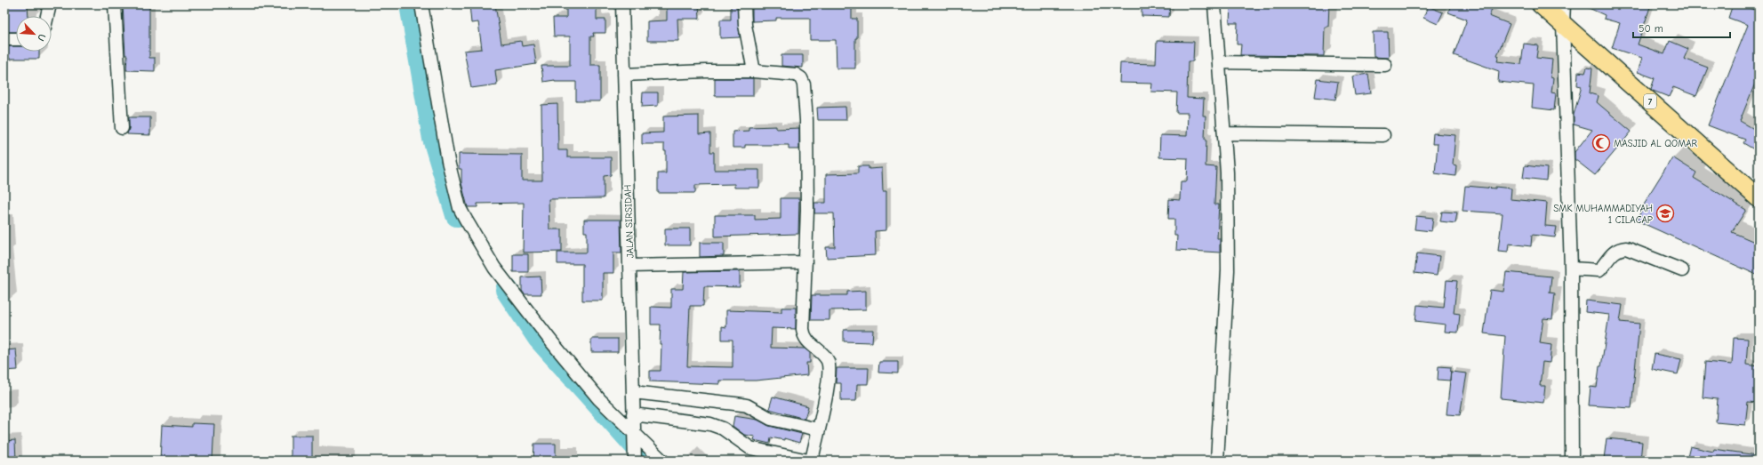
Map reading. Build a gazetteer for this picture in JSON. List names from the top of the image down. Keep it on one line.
{"streets":{"highway":["7"],"street":["JALAN SIRSIDAH"]},"places":{"mosque":["MASJID AL QOMAR"],"school or university":["SMK MUHAMMADIYAH 1 CILACAP"]},"scale_bar":"50 m","north":"bottom right"}
